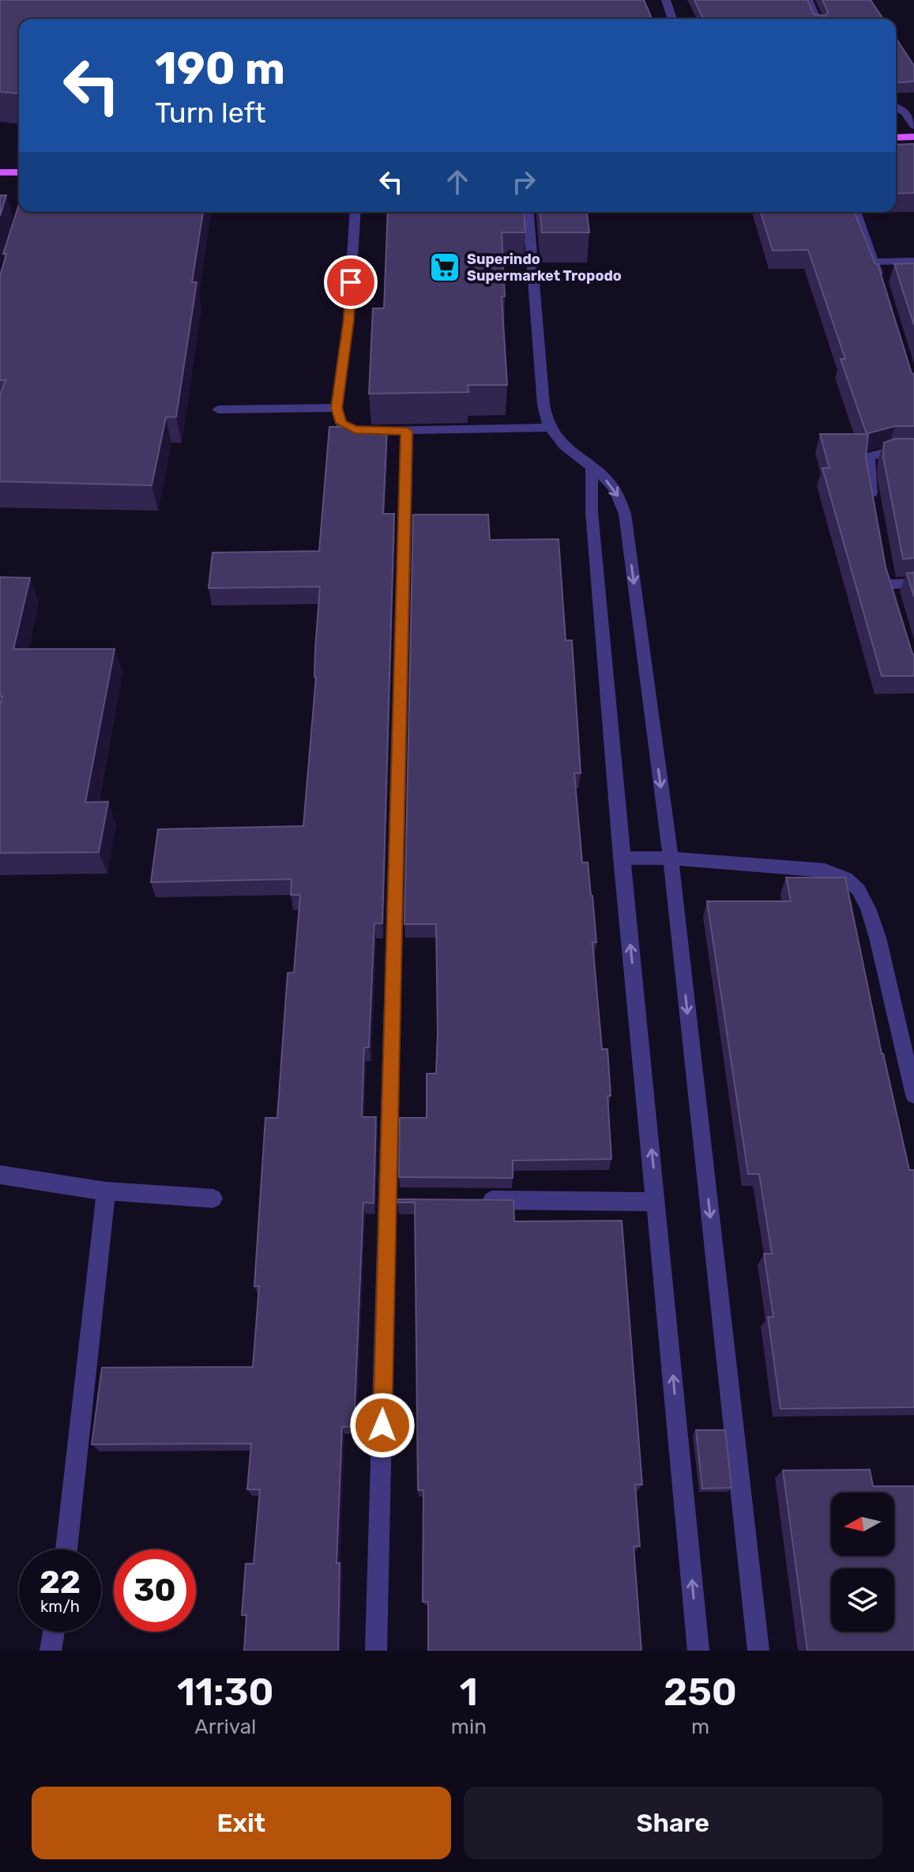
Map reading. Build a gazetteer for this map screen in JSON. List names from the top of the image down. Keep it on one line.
{"places":{"supermarket":["Superindo Supermarket Tropodo"]},"north":"left","page":{"turn":["190 m","Turn left"],"speed":"22 km/h","limit":"30","eta":["11:30","Arrival","1","min","250","m"],"buttons":["Exit","Share"]}}
